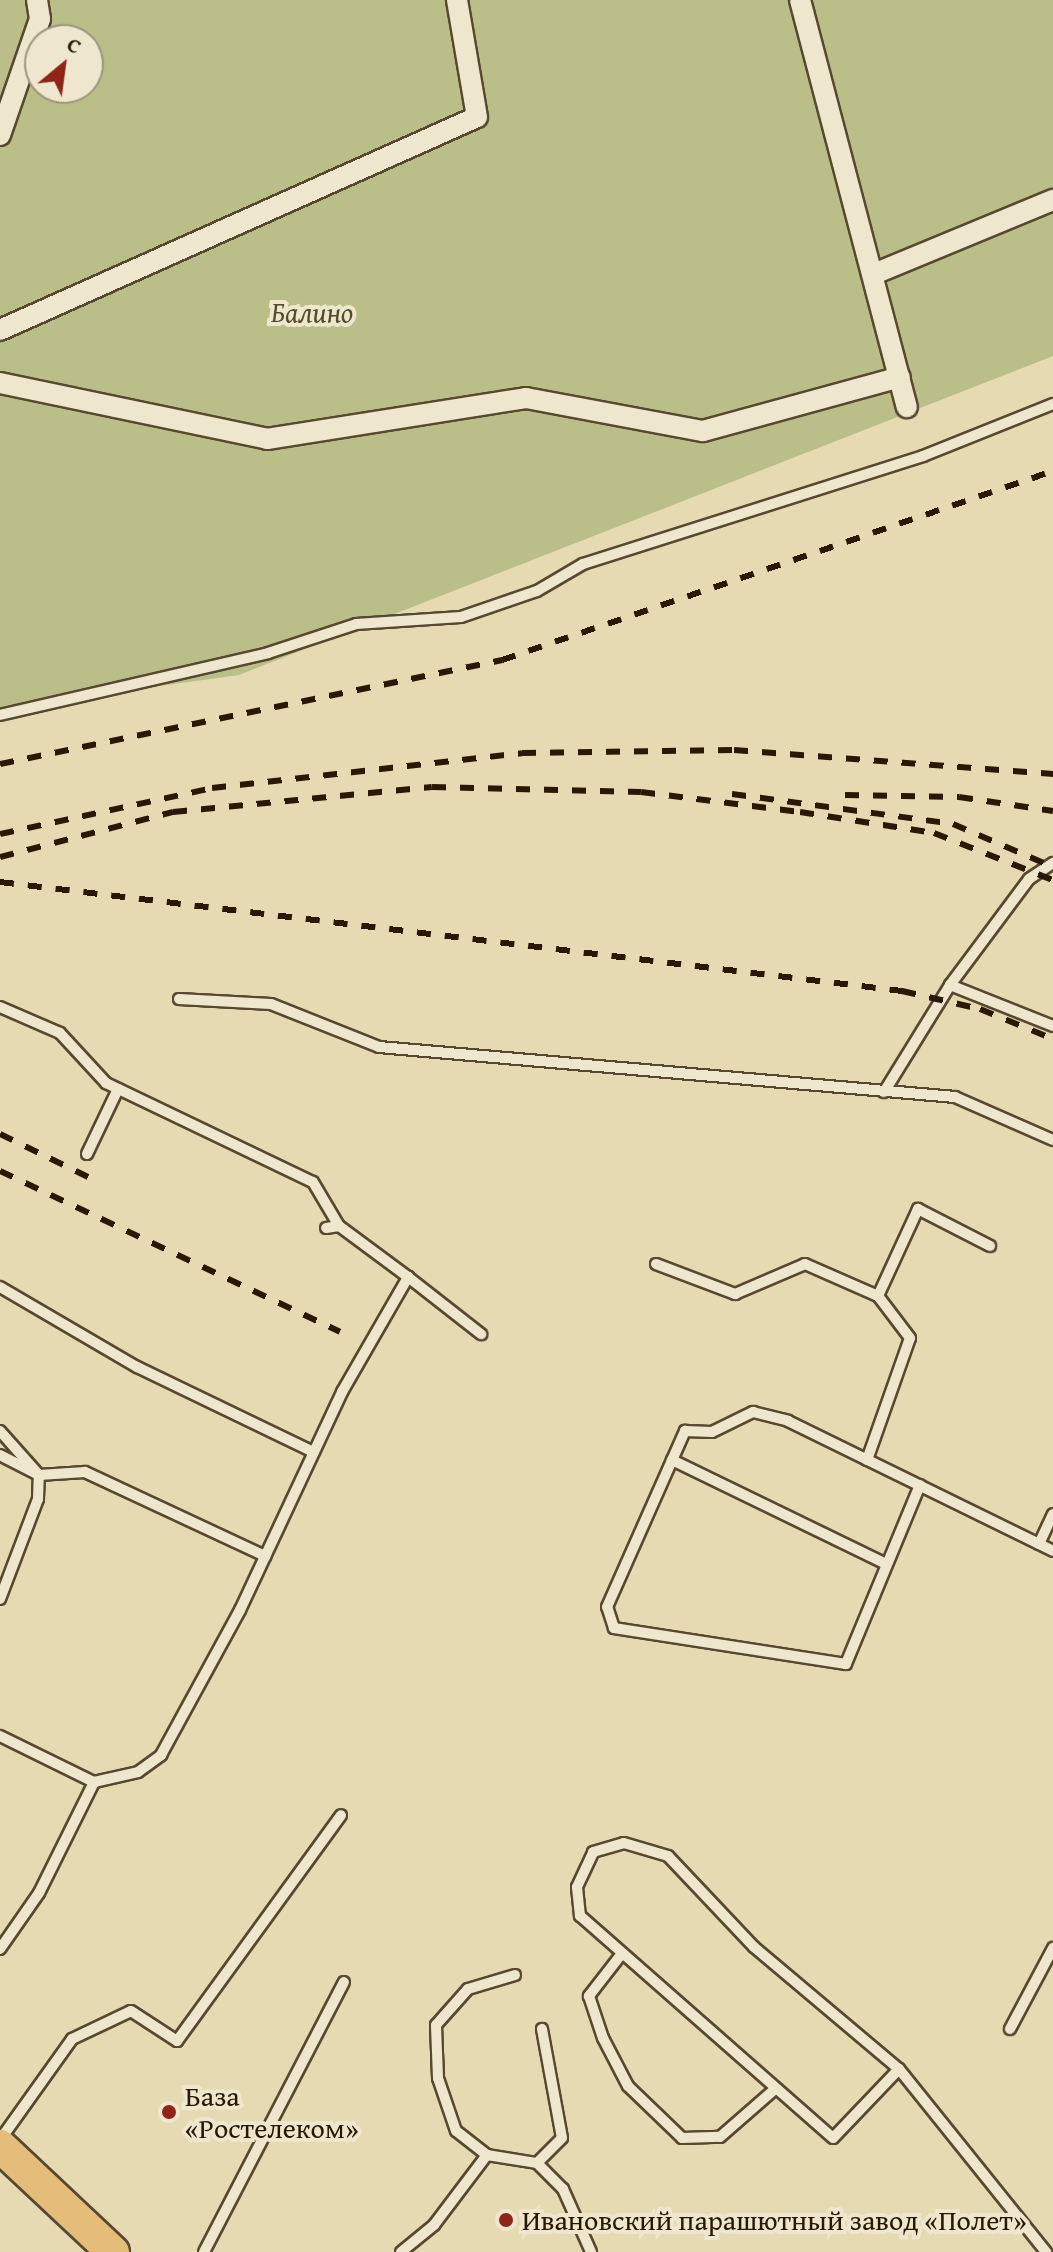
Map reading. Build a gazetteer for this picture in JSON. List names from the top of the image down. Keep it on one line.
{"parks":["Балино"],"places":["База «Ростелеком»","Ивановский парашютный завод «Полет»"],"north":"top right"}
